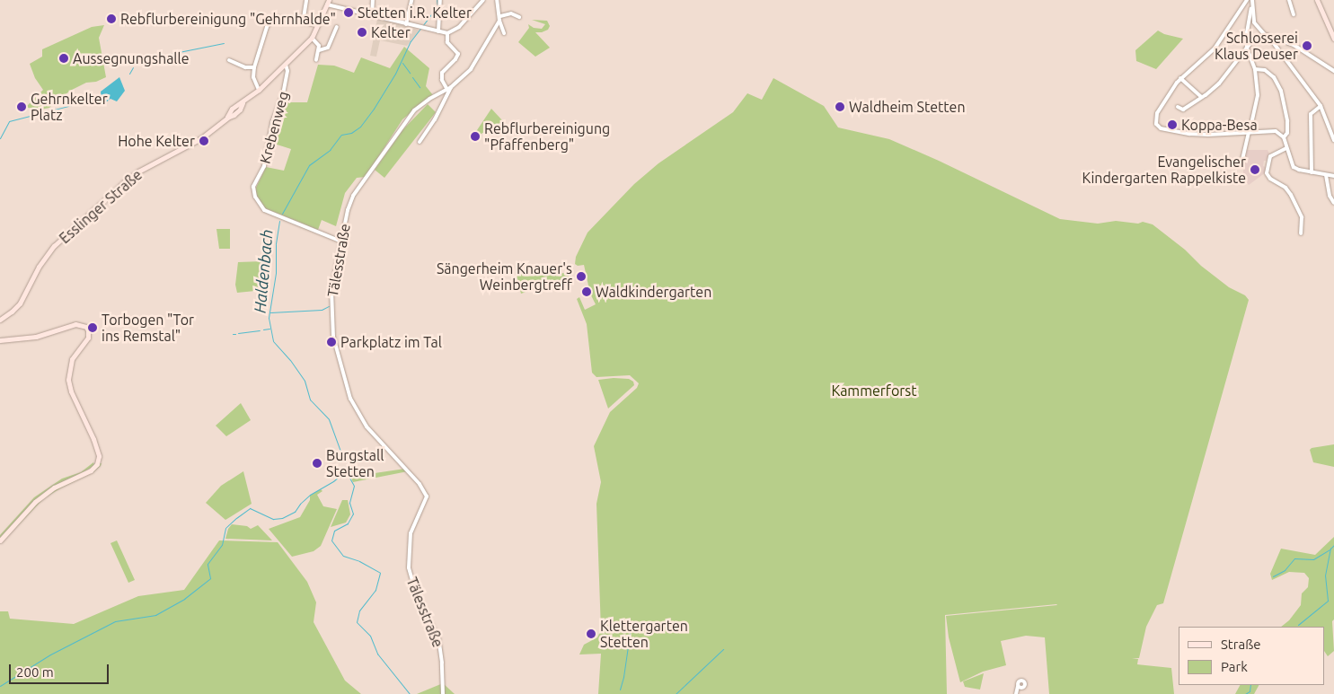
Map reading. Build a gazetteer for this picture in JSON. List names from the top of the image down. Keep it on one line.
{"streets":{"main road":["Esslinger Straße"],"street":["Krebenweg","Tälesstraße"]},"crossings":[["Krebenweg","Esslinger Straße"],["Krebenweg","Tälesstraße"]],"water":["Haldenbach"],"parks":["Kammerforst"],"places":["Stetten i.R. Kelter","Rebflurbereinigung \"Gehrnhalde\"","Kelter","Schlosserei Klaus Deuser","Aussegnungshalle","Gehrnkelter Platz","Waldheim Stetten","Koppa-Besa","Rebflurbereinigung \"Pfaffenberg\"","Hohe Kelter","Evangelischer Kindergarten Rappelkiste","Sängerheim Knauer's Weinbergtreff","Waldkindergarten","Torbogen \"Tor ins Remstal\"","Parkplatz im Tal","Burgstall Stetten","Klettergarten Stetten"],"legend":["Straße","Park"],"scale_bar":"200 m"}
